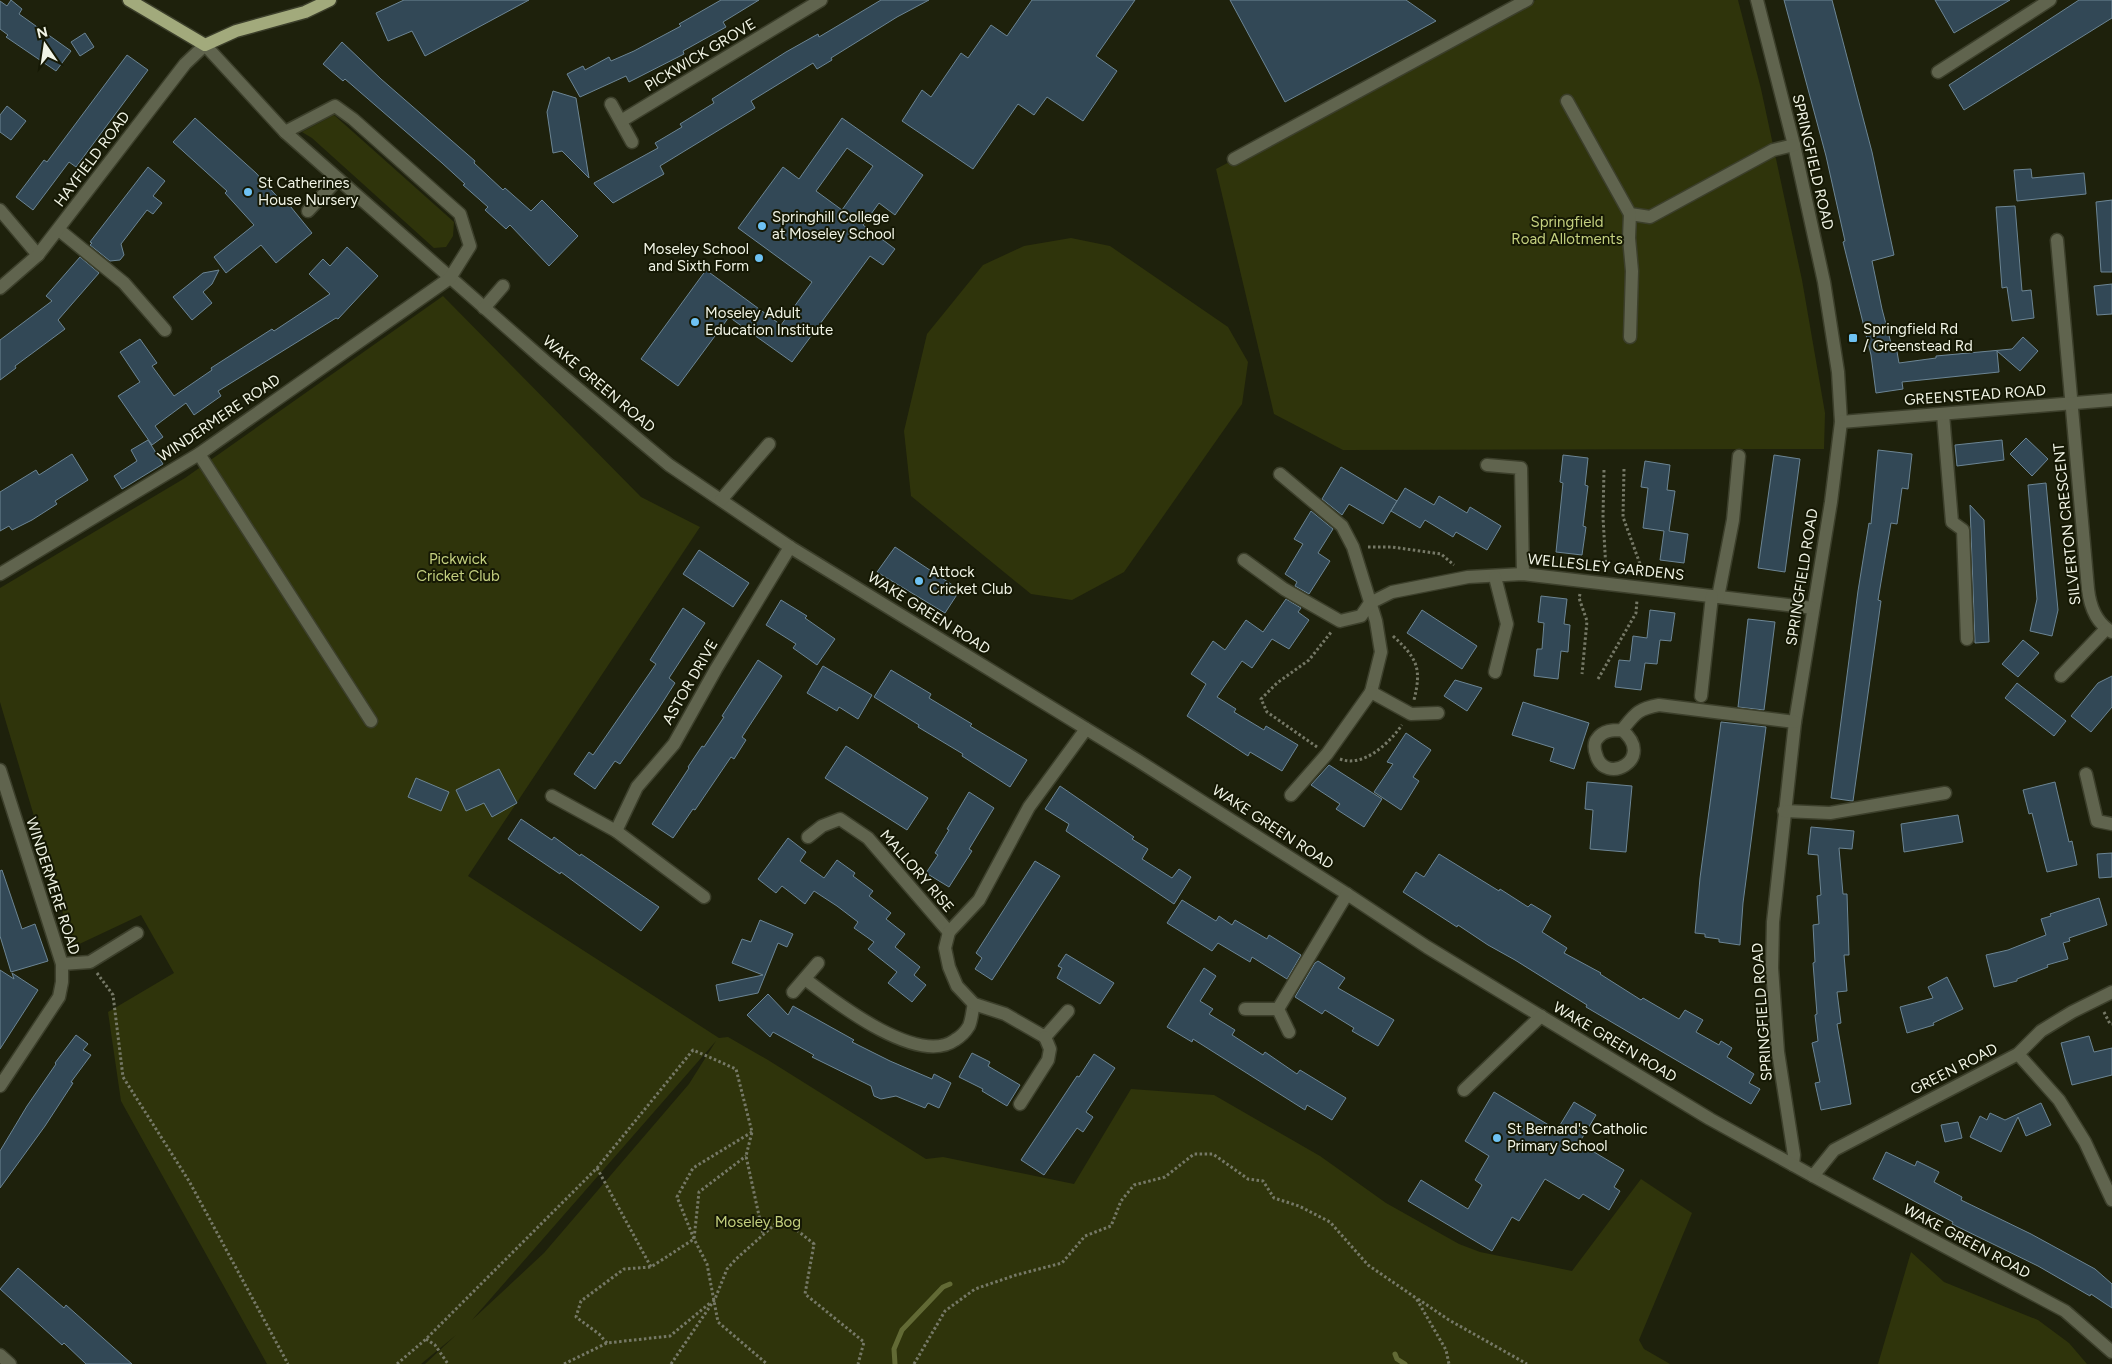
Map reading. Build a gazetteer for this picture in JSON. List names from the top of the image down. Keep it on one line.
{"streets":{"main road":["WAKE GREEN ROAD"],"street":["PICKWICK GROVE","HAYFIELD ROAD","SPRINGFIELD ROAD","GREENSTEAD ROAD","WINDERMERE ROAD","SILVERTON CRESCENT","WELLESLEY GARDENS","ASTOR DRIVE","MALLORY RISE","GREEN ROAD"]},"crossings":[["HAYFIELD ROAD","WAKE GREEN ROAD"],["SPRINGFIELD ROAD","WAKE GREEN ROAD"],["SPRINGFIELD ROAD","GREENSTEAD ROAD"],["SPRINGFIELD ROAD","WELLESLEY GARDENS"],["WAKE GREEN ROAD","WINDERMERE ROAD"],["WAKE GREEN ROAD","ASTOR DRIVE"],["WAKE GREEN ROAD","GREEN ROAD"],["GREENSTEAD ROAD","SILVERTON CRESCENT"]],"parks":["Springfield Road Allotments","Pickwick Cricket Club","Moseley Bog"],"places":{"other":["St Catherines House Nursery","Springhill College at Moseley School","Moseley School and Sixth Form","Moseley Adult Education Institute","Attock Cricket Club","St Bernard's Catholic Primary School"],"transit":["Springfield Rd / Greenstead Rd"]},"north":"top"}
